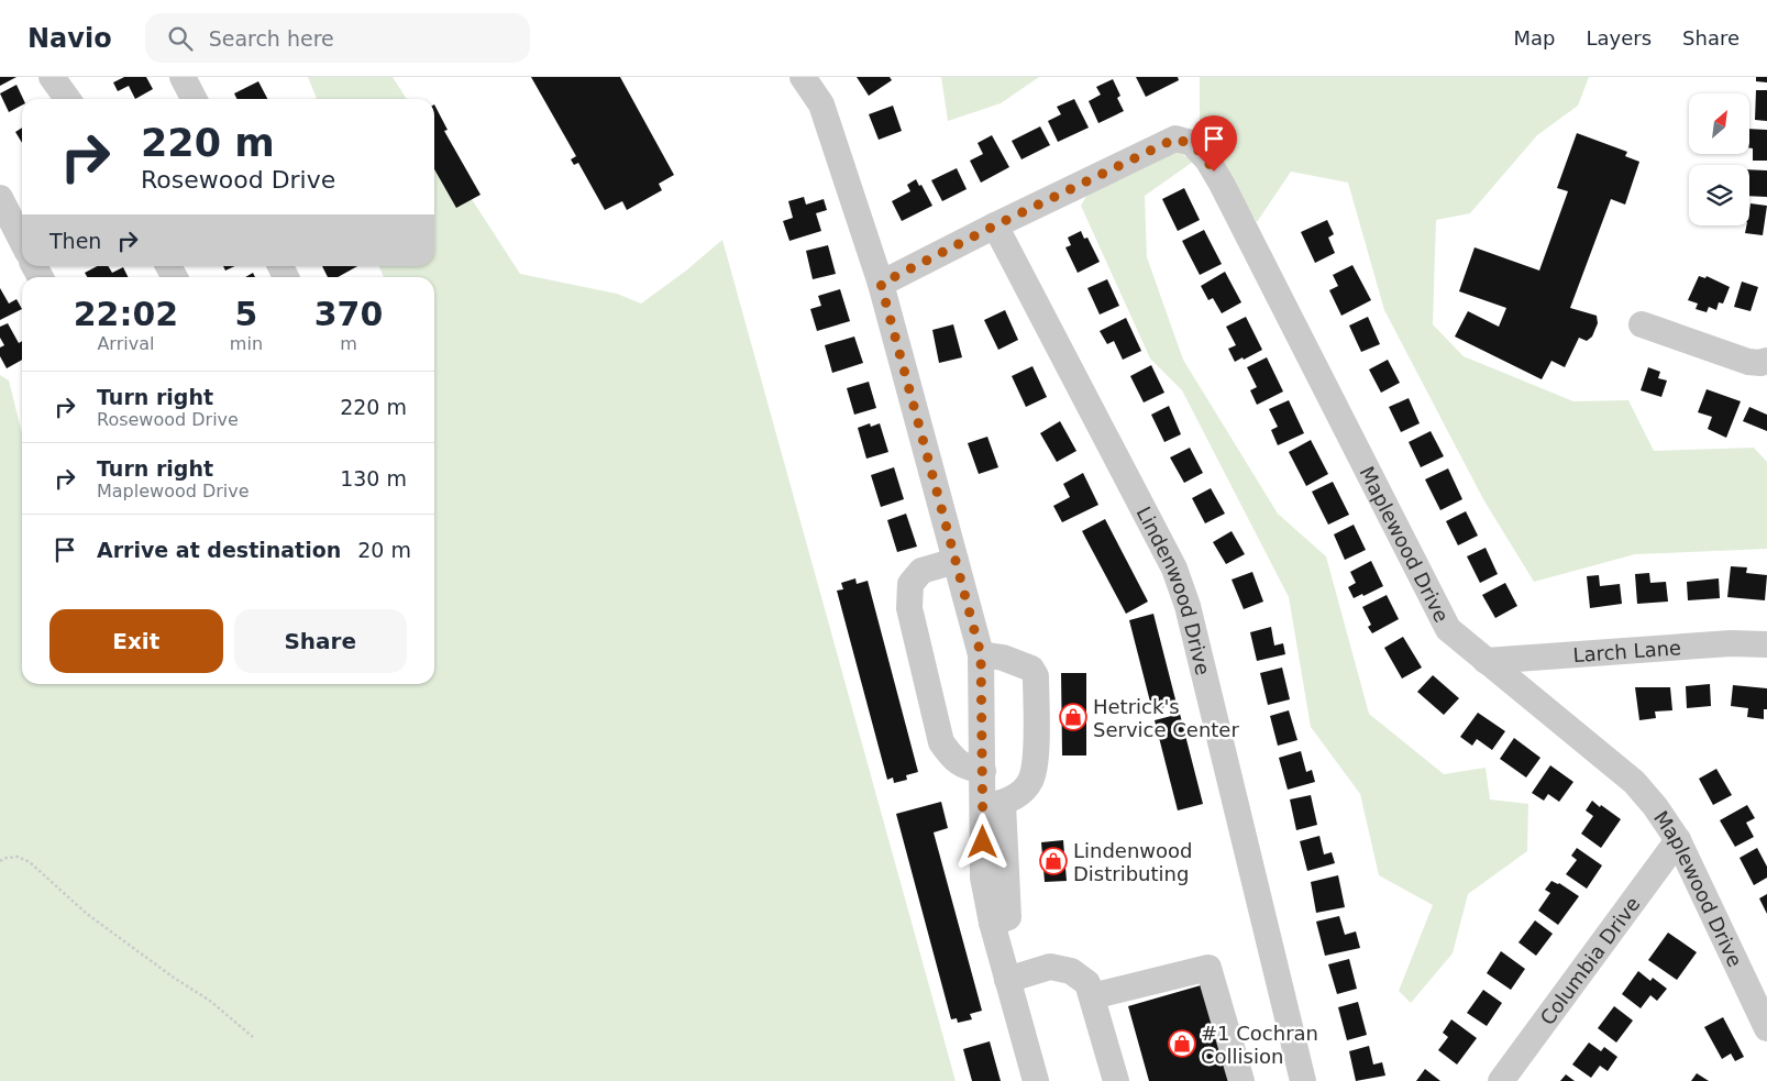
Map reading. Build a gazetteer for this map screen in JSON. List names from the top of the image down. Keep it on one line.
{"streets":{"street":["Maplewood Drive","Lindenwood Drive","Larch Lane","Columbia Drive"]},"crossings":[["Maplewood Drive","Lindenwood Drive"],["Maplewood Drive","Larch Lane"],["Maplewood Drive","Columbia Drive"]],"places":{"shop":["Hetrick's Service Center","Lindenwood Distributing","#1 Cochran Collision"]},"north":"top right","page":{"header":"Navio","search":"Search here","nav":["Map","Layers","Share"],"turn":["220 m","Rosewood Drive"],"then":"Then","eta":["22:02","Arrival","5","min","370","m"],"list":[{"name":"Turn right","note":"Rosewood Drive","value":"220 m"},{"name":"Turn right","note":"Maplewood Drive","value":"130 m"},{"name":"Arrive at destination","value":"20 m"}],"buttons":["Exit","Share"]}}
